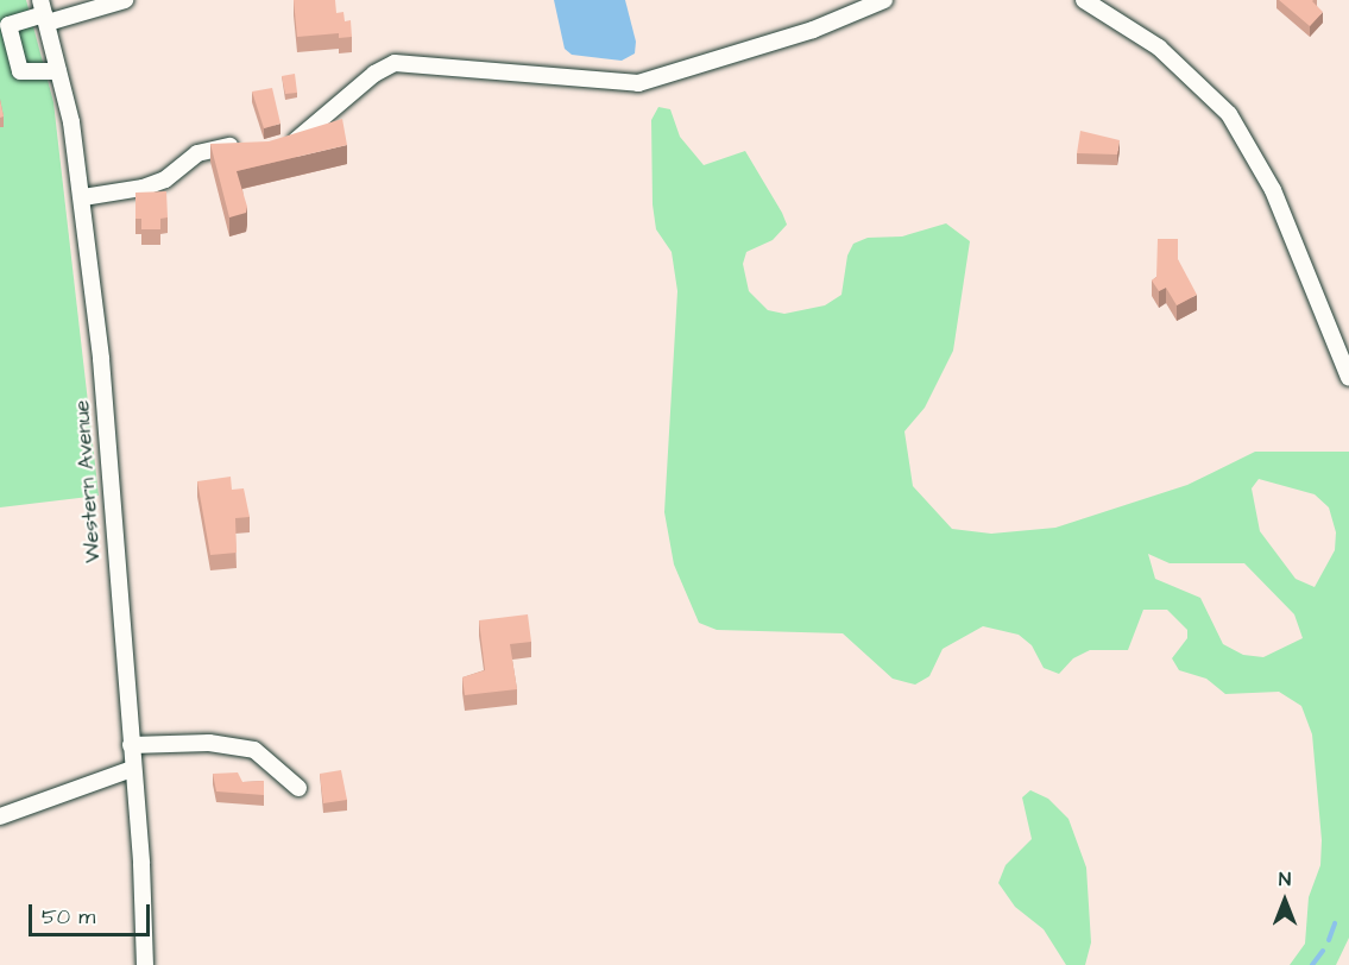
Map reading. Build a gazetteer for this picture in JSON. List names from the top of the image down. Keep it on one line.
{"streets":{"street":["Western Avenue"]},"scale_bar":"50 m","north":"top"}
